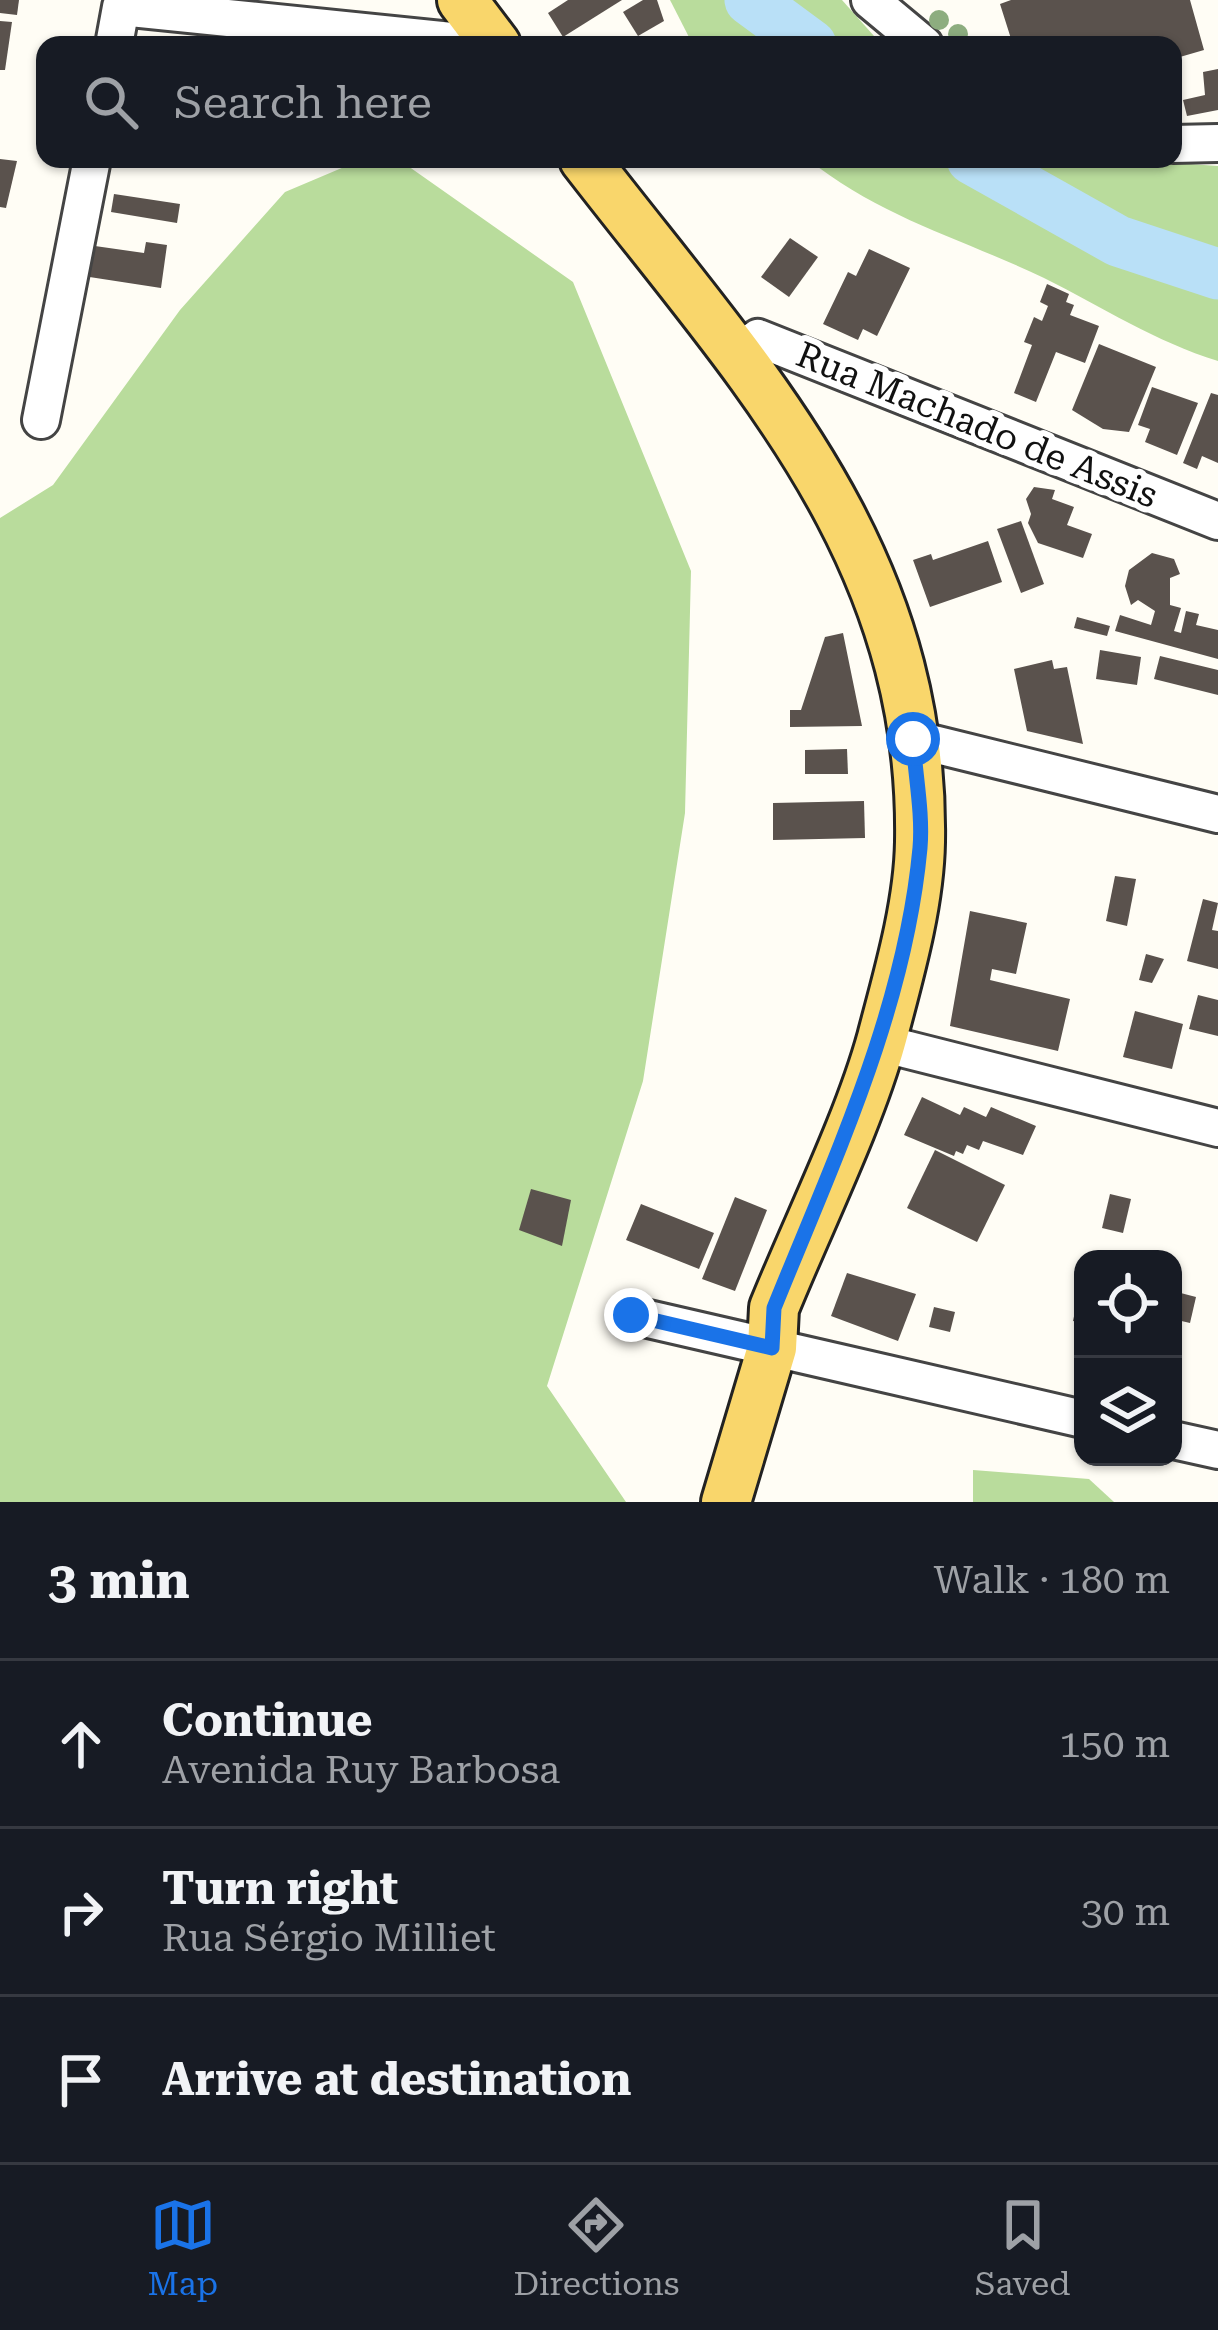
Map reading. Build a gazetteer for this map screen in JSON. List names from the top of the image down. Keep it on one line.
{"streets":{"street":["Rua Machado de Assis"]},"page":{"search":"Search here","heading":["3 min","Walk · 180 m"],"list":[["Continue","Avenida Ruy Barbosa","150 m"],["Turn right","Rua Sérgio Milliet","30 m"],"Arrive at destination"],"nav":["Map","Directions","Saved"]}}
